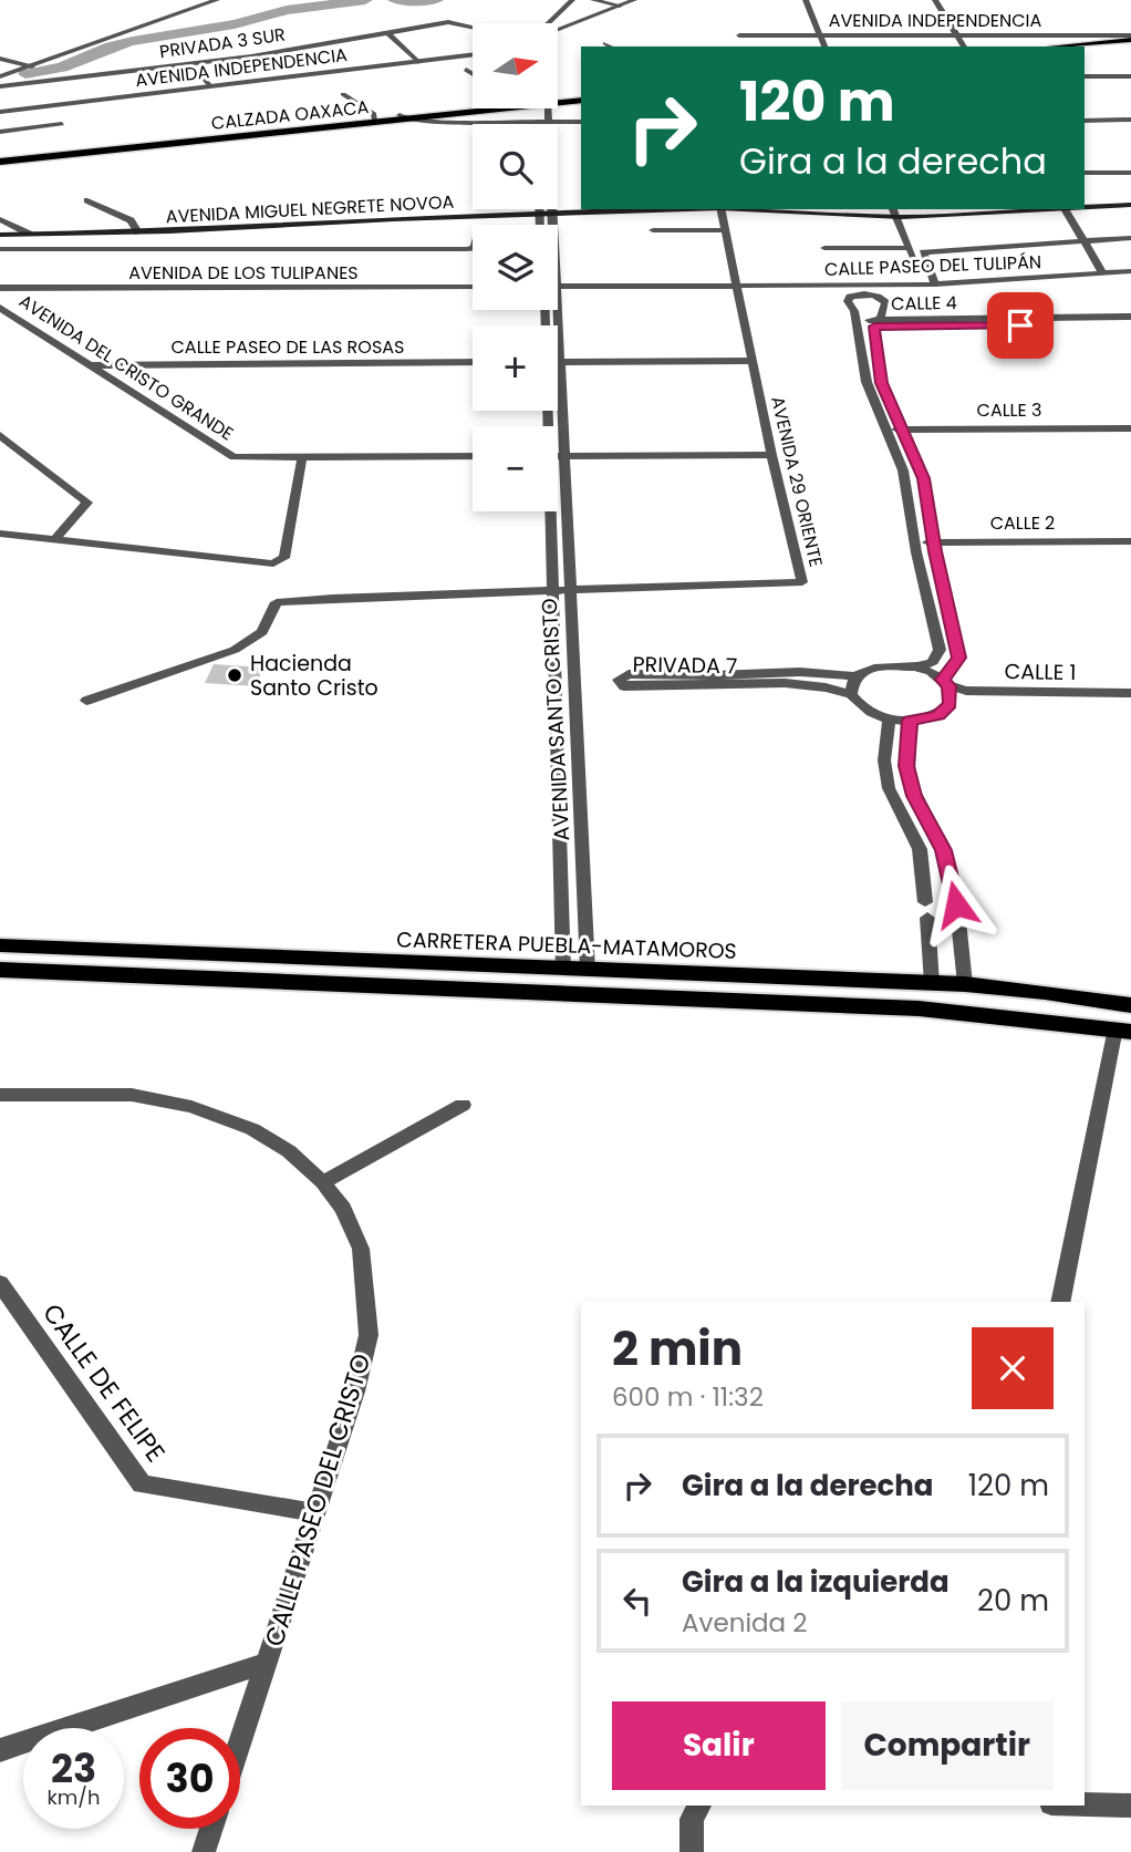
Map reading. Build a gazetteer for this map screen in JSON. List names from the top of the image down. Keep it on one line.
{"streets":{"highway":["CARRETERA PUEBLA-MATAMOROS"],"main road":["CALZADA OAXACA","AVENIDA MIGUEL NEGRETE NOVOA"],"street":["AVENIDA INDEPENDENCIA","PRIVADA 3 SUR","CALLE PASEO DEL TULIPÁN","AVENIDA DE LOS TULIPANES","CALLE 4","CALLE PASEO DE LAS ROSAS","AVENIDA DEL CRISTO GRANDE","CALLE 3","AVENIDA 29 ORIENTE","CALLE 2","PRIVADA 7","CALLE 1","AVENIDA SANTO CRISTO","CALLE DE FELIPE","CALLE PASEO DEL CRISTO"]},"crossings":[["AVENIDA MIGUEL NEGRETE NOVOA","AVENIDA SANTO CRISTO"],["CALLE PASEO DEL TULIPÁN","AVENIDA 29 ORIENTE"],["CALLE PASEO DE LAS ROSAS","AVENIDA DEL CRISTO GRANDE"],["AVENIDA 29 ORIENTE","AVENIDA SANTO CRISTO"],["AVENIDA SANTO CRISTO","CARRETERA PUEBLA-MATAMOROS"],["CALLE DE FELIPE","CALLE PASEO DEL CRISTO"]],"places":["Hacienda Santo Cristo"],"north":"right","page":{"map_buttons":["+","−"],"turn":["120 m","Gira a la derecha"],"heading":["2 min","600 m · 11:32"],"list":[{"name":"Gira a la derecha","value":"120 m"},{"name":"Gira a la izquierda","note":"Avenida 2","value":"20 m"}],"buttons":["Salir","Compartir"],"speed":"23 km/h","limit":"30"}}
